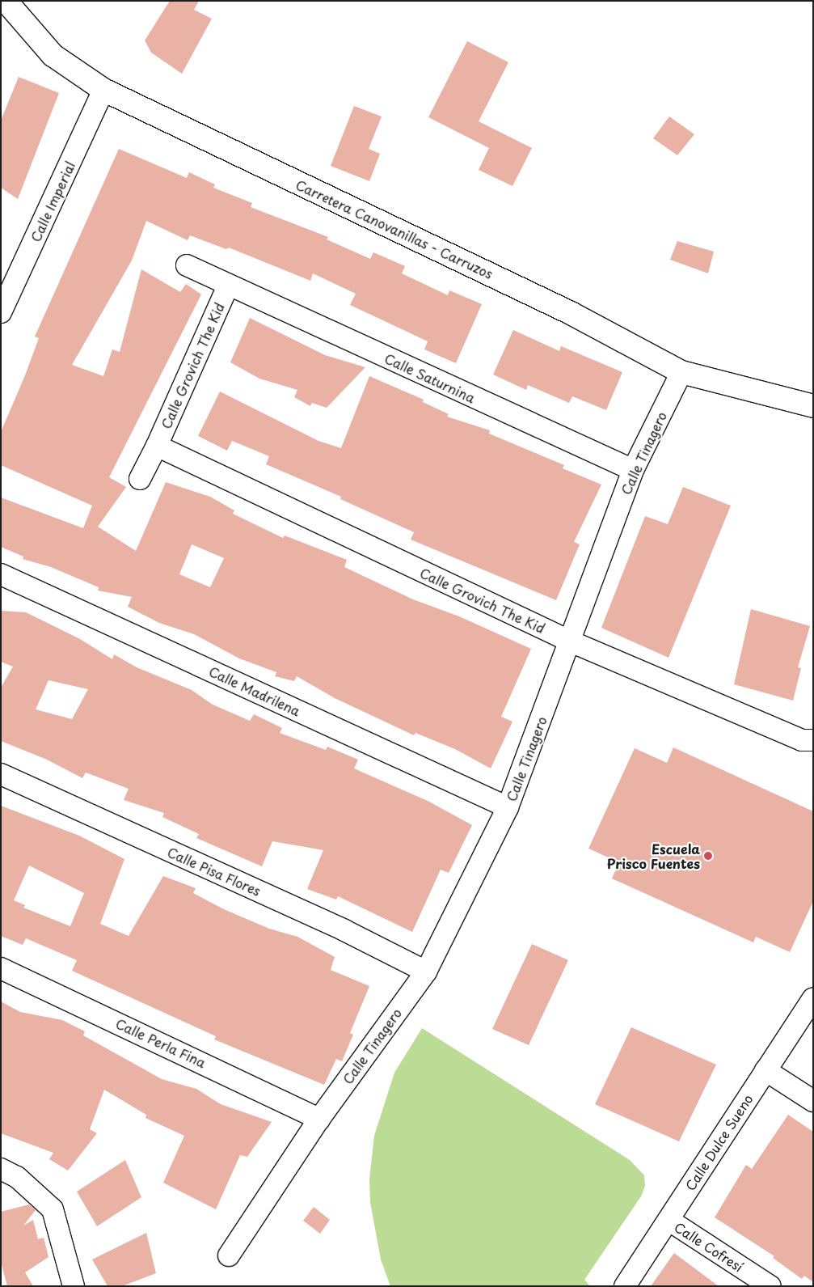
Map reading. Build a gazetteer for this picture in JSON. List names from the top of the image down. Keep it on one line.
{"streets":{"street":["Calle Imperial","Carretera Canovanillas - Carruzos","Calle Grovich The Kid","Calle Saturnina","Calle Tinagero","Calle Madrilena","Calle Pisa Flores","Calle Perla Fina","Calle Dulce Sueno","Calle Cofresí"]},"crossings":[["Calle Imperial","Carretera Canovanillas - Carruzos"],["Carretera Canovanillas - Carruzos","Calle Tinagero"],["Calle Grovich The Kid","Calle Saturnina"],["Calle Grovich The Kid","Calle Tinagero"],["Calle Saturnina","Calle Tinagero"],["Calle Tinagero","Calle Madrilena"],["Calle Tinagero","Calle Pisa Flores"],["Calle Tinagero","Calle Perla Fina"],["Calle Dulce Sueno","Calle Cofresí"]],"places":["Escuela Prisco Fuentes"]}
